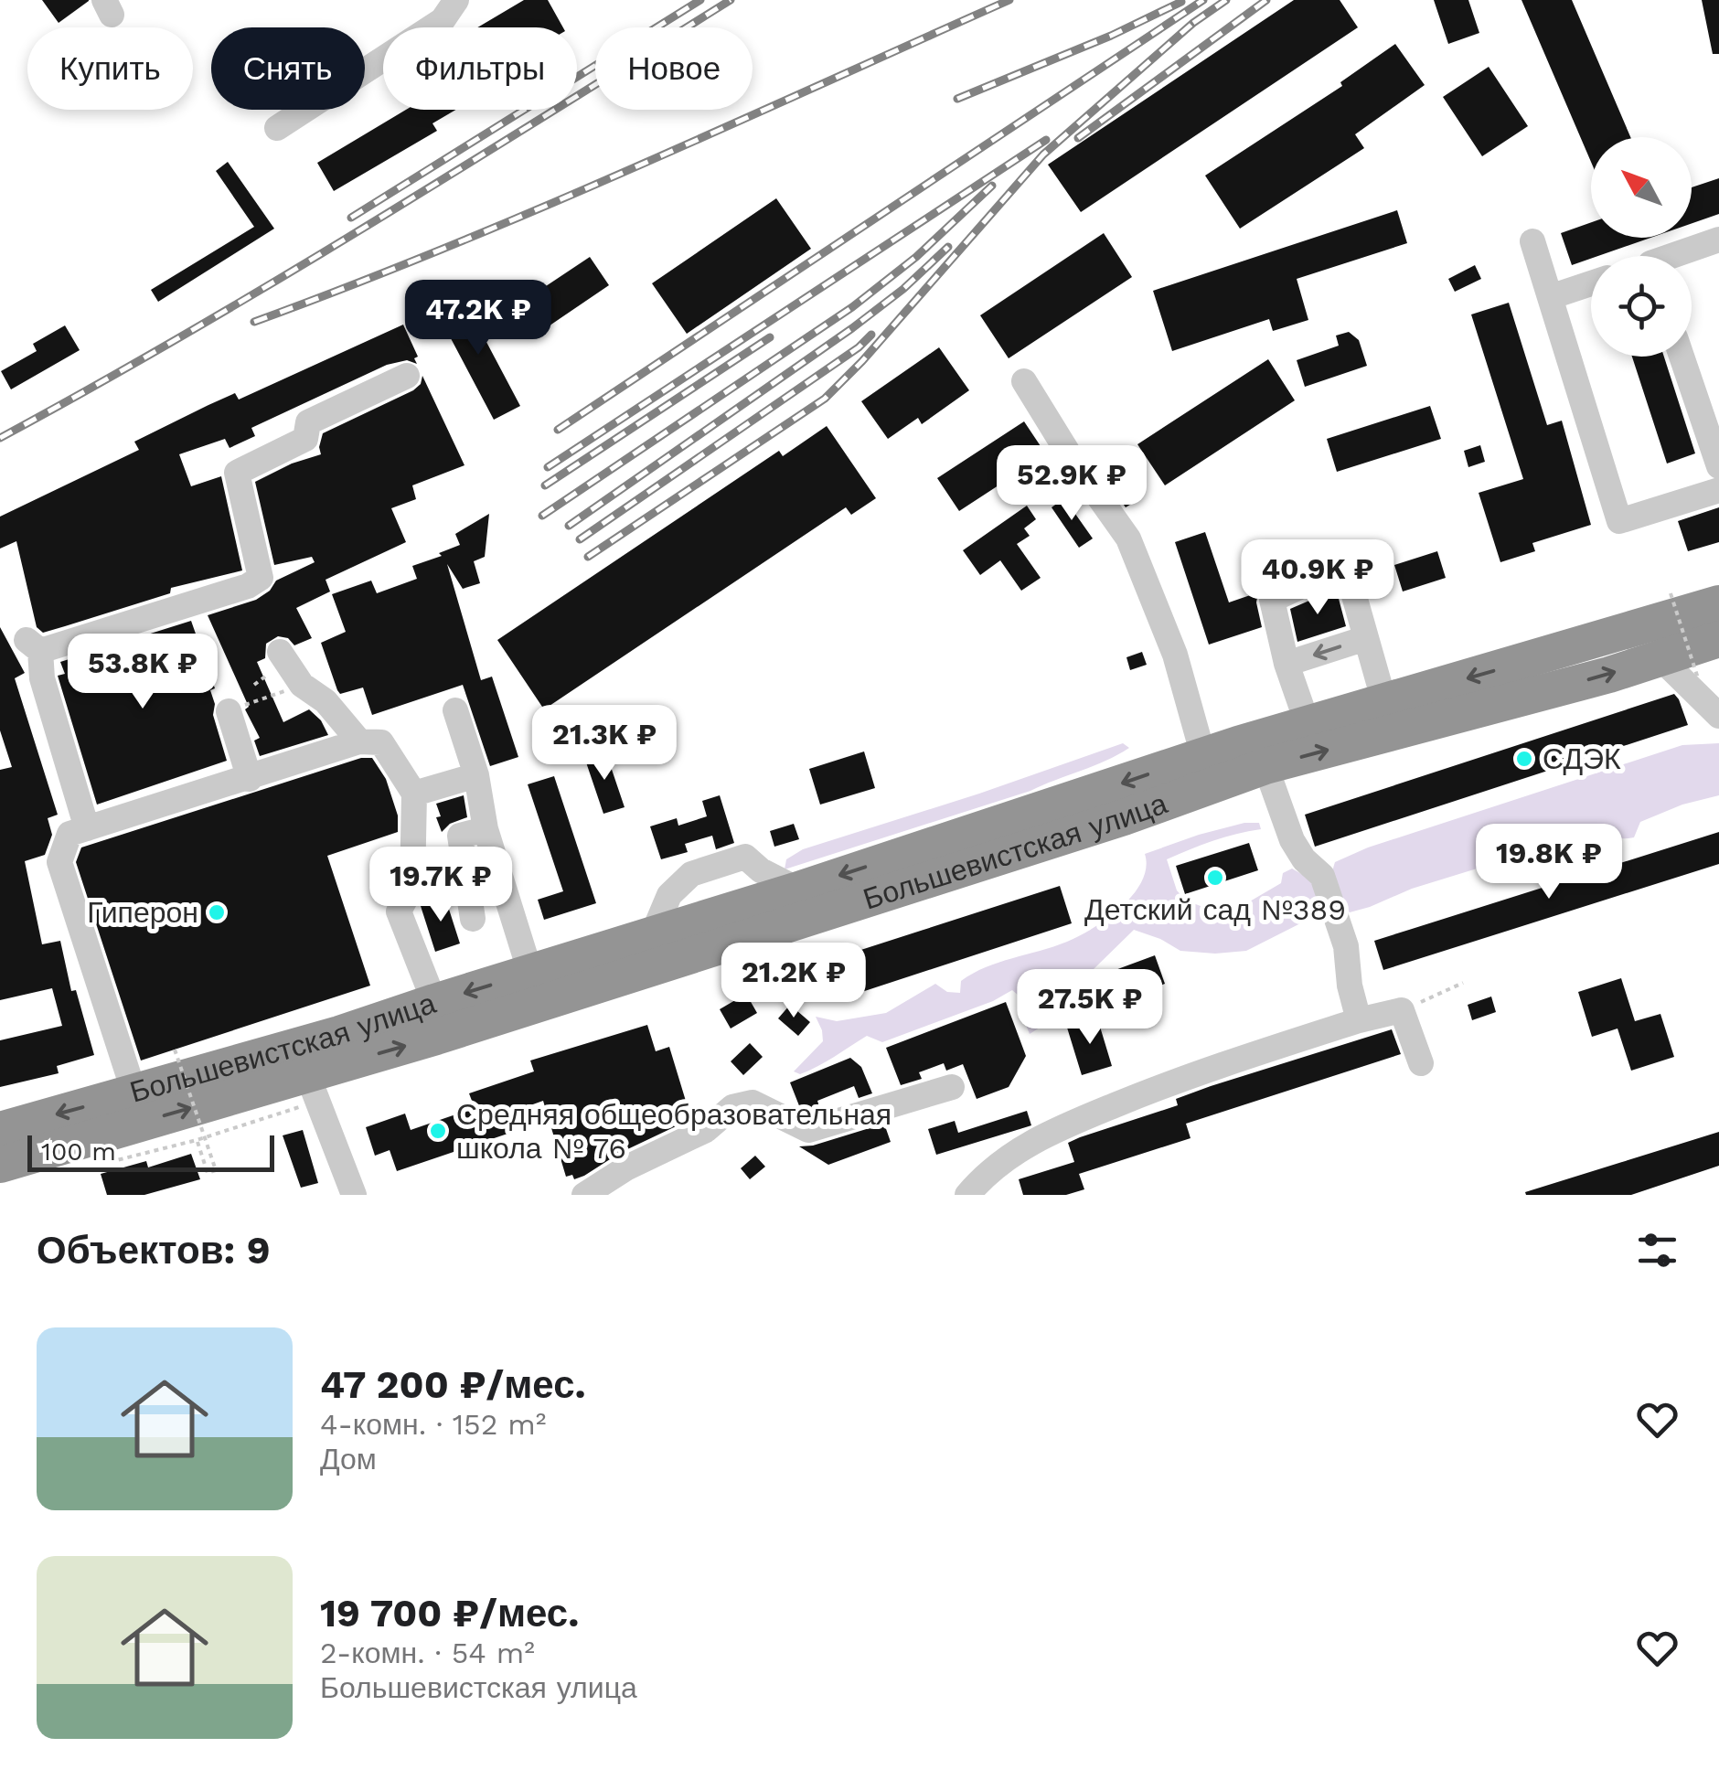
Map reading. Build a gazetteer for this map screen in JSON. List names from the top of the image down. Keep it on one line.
{"streets":{"highway":["Большевистская улица"]},"places":["СДЭК","Детский сад №389","Гиперон","Средняя общеобразовательная школа № 76"],"scale_bar":"100 m","north":"top left","page":{"chip":["Купить","Снять","Фильтры","Новое"],"price":["47.2K ₽","52.9K ₽","40.9K ₽","53.8K ₽","21.3K ₽","19.8K ₽","19.7K ₽","21.2K ₽","27.5K ₽"],"scale":"100 m","heading":"Объектов: 9","list":[{"name":"47 200 ₽/мес.","note":"4-комн. · 152 m² · Дом"},{"name":"19 700 ₽/мес.","note":"2-комн. · 54 m² · Большевистская улица"}]}}
